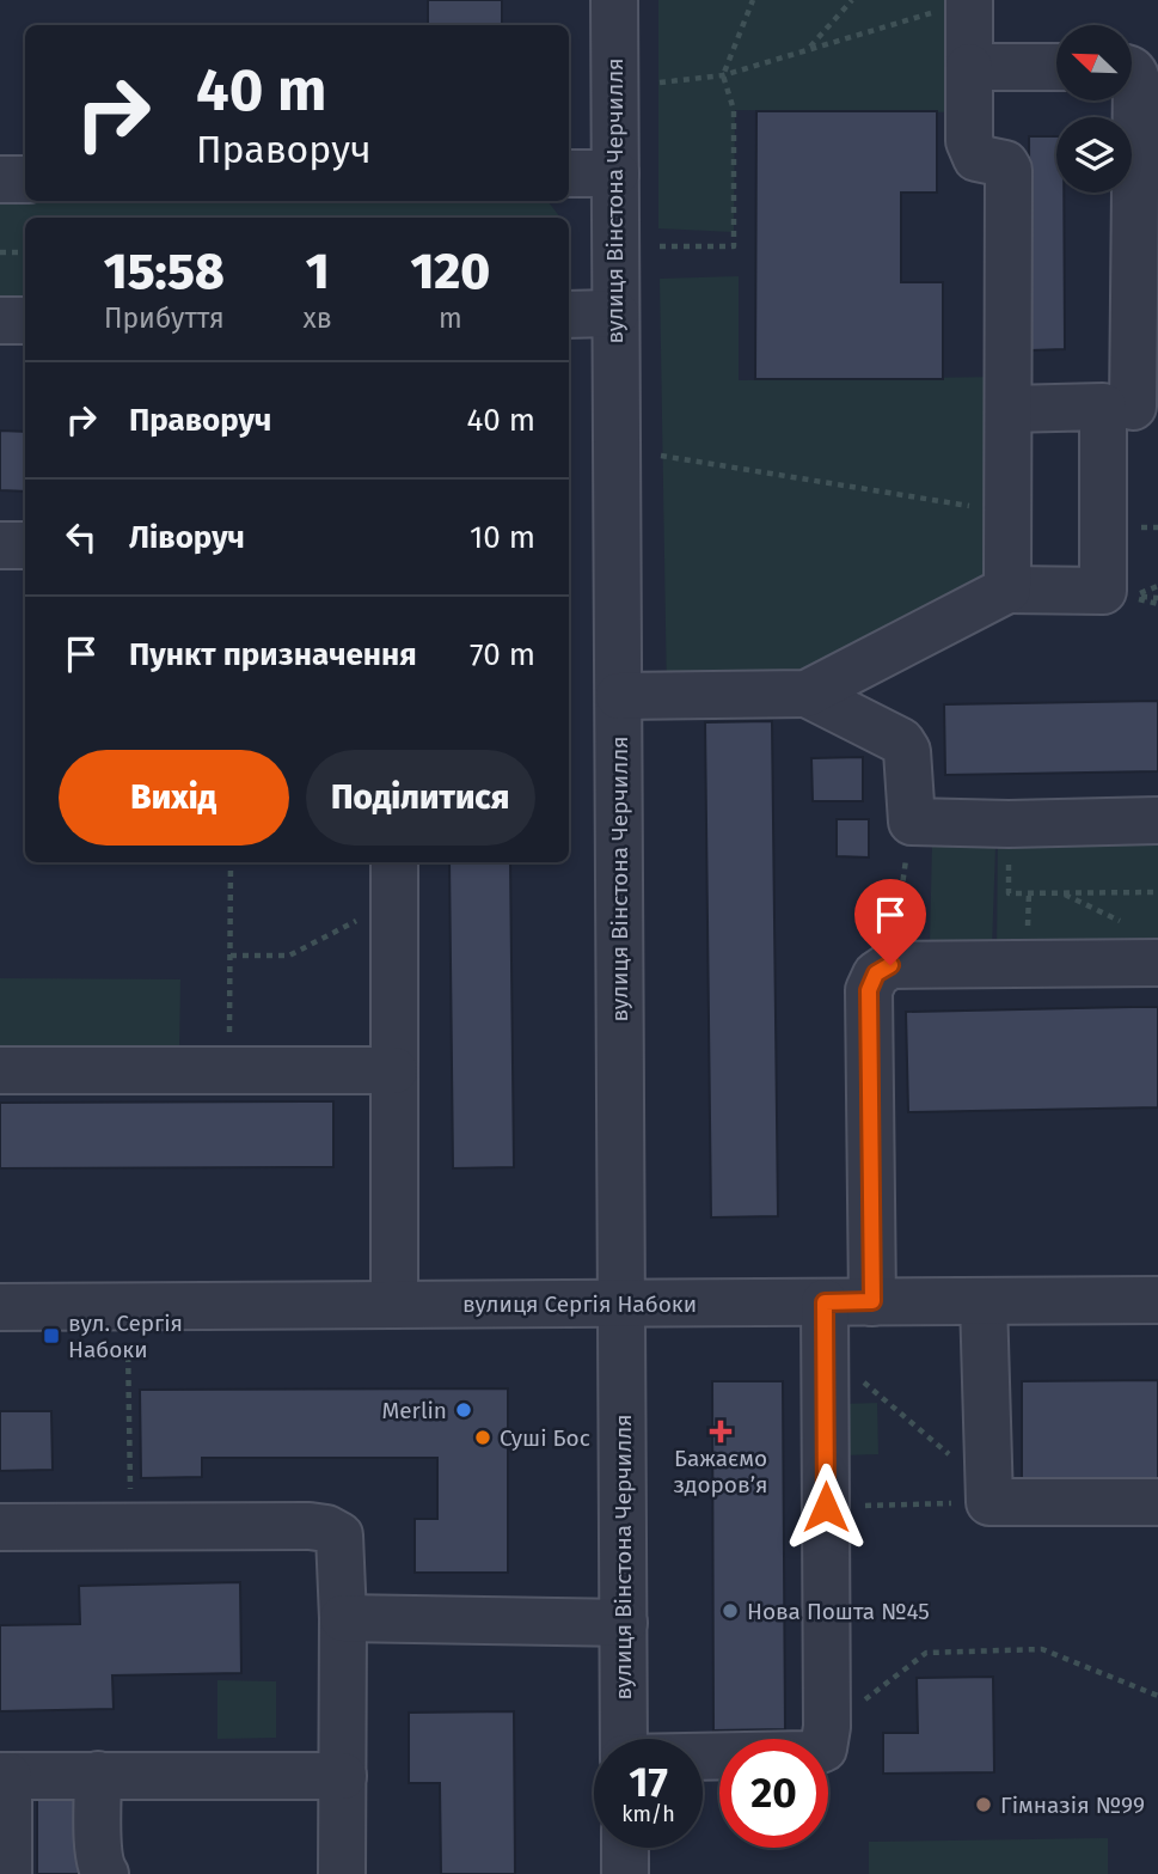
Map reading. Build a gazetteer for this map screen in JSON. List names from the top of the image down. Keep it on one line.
{"streets":{"street":["вулиця Вінстона Черчилля","вулиця Сергія Набоки"]},"crossings":[["вулиця Вінстона Черчилля","вулиця Сергія Набоки"]],"places":{"transit":["вул. Сергія Набоки"],"other":["Merlin","Суші Бос","Нова Пошта №45","Гімназія №99"],"health":["Бажаємо здоровʼя"]},"north":"top left","page":{"turn":["40 m","Праворуч"],"eta":["15:58","Прибуття","1","хв","120","m"],"list":[{"name":"Праворуч","value":"40 m"},{"name":"Ліворуч","value":"10 m"},{"name":"Пункт призначення","value":"70 m"}],"buttons":["Вихід","Поділитися"],"speed":"17 km/h","limit":"20"}}
